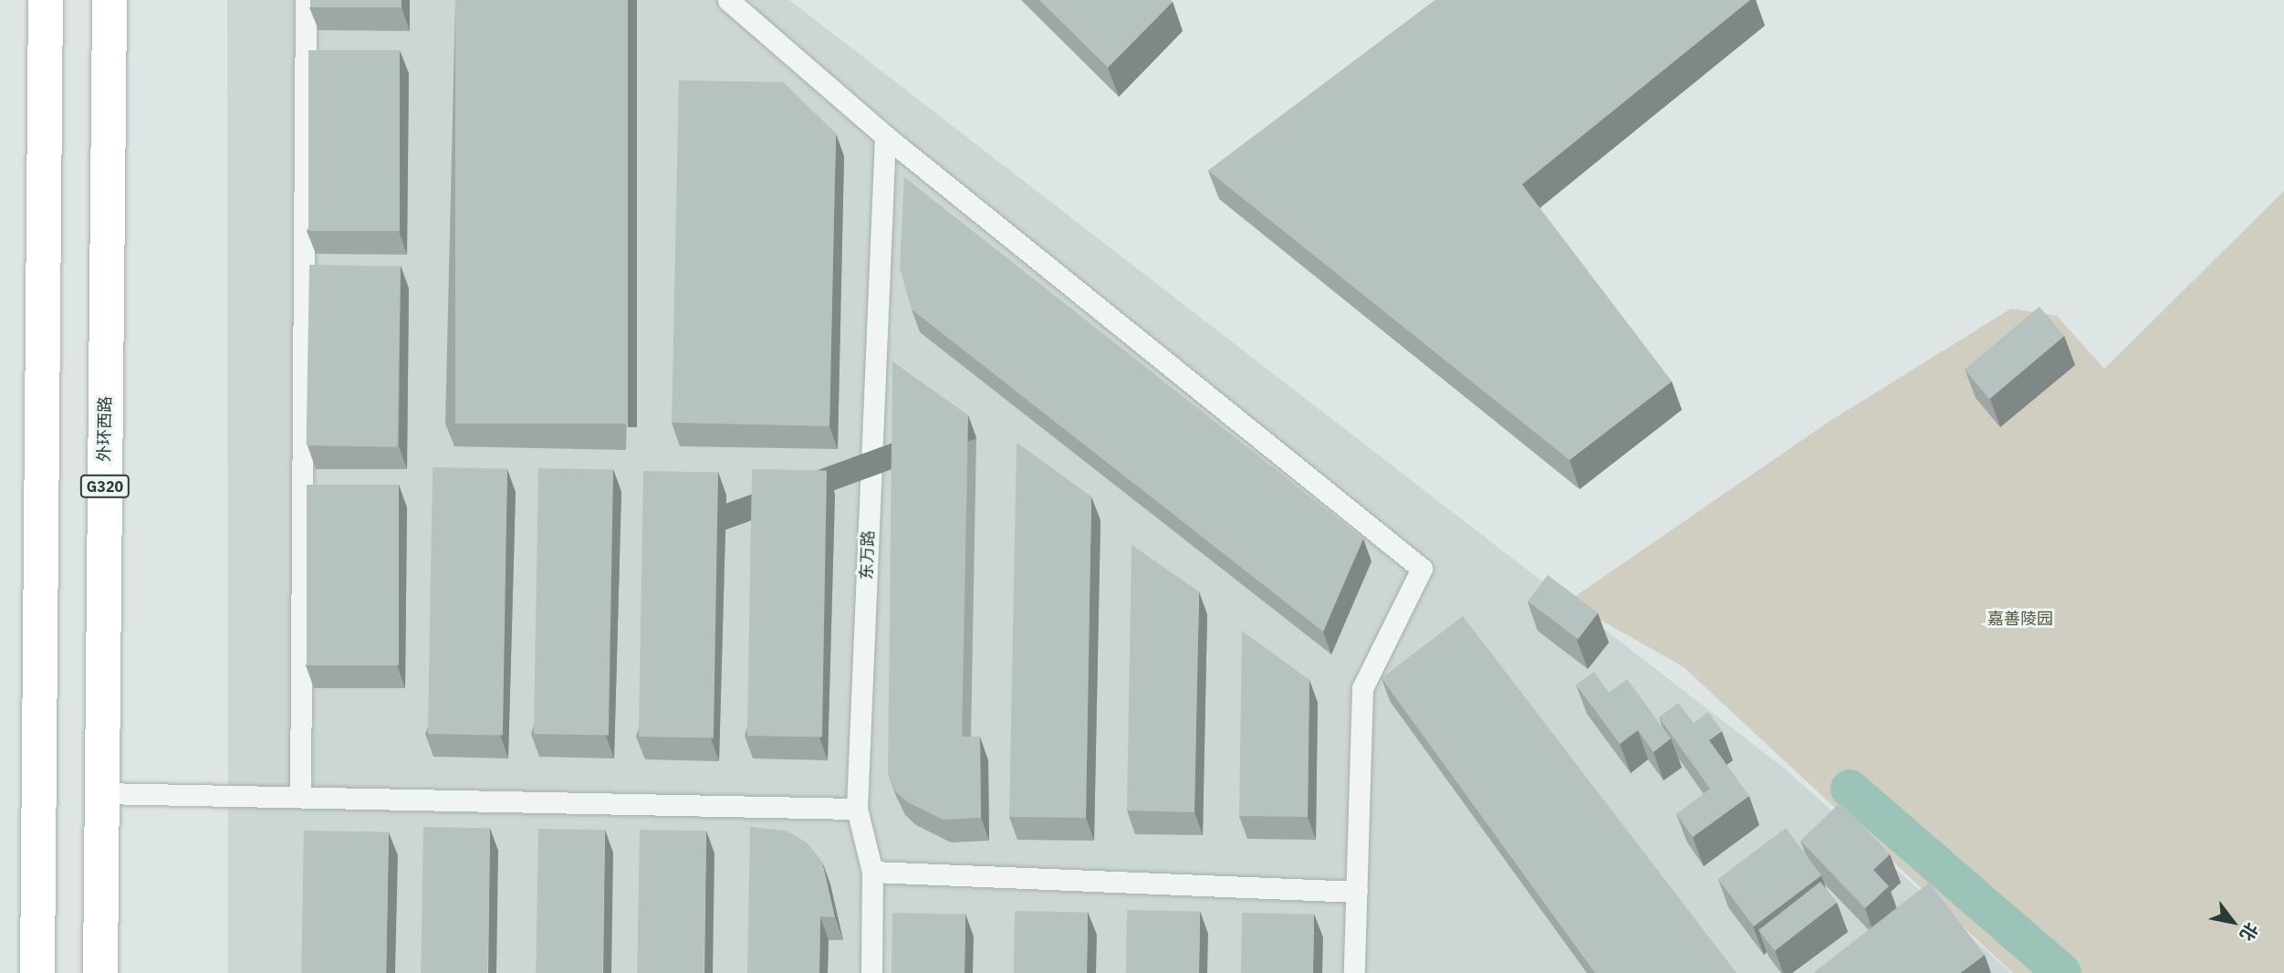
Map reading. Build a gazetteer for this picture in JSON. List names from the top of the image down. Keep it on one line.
{"streets":{"highway":["外环西路","G320"],"lane":["东万路"]},"parks":["嘉善陵园"],"north":"bottom right"}
